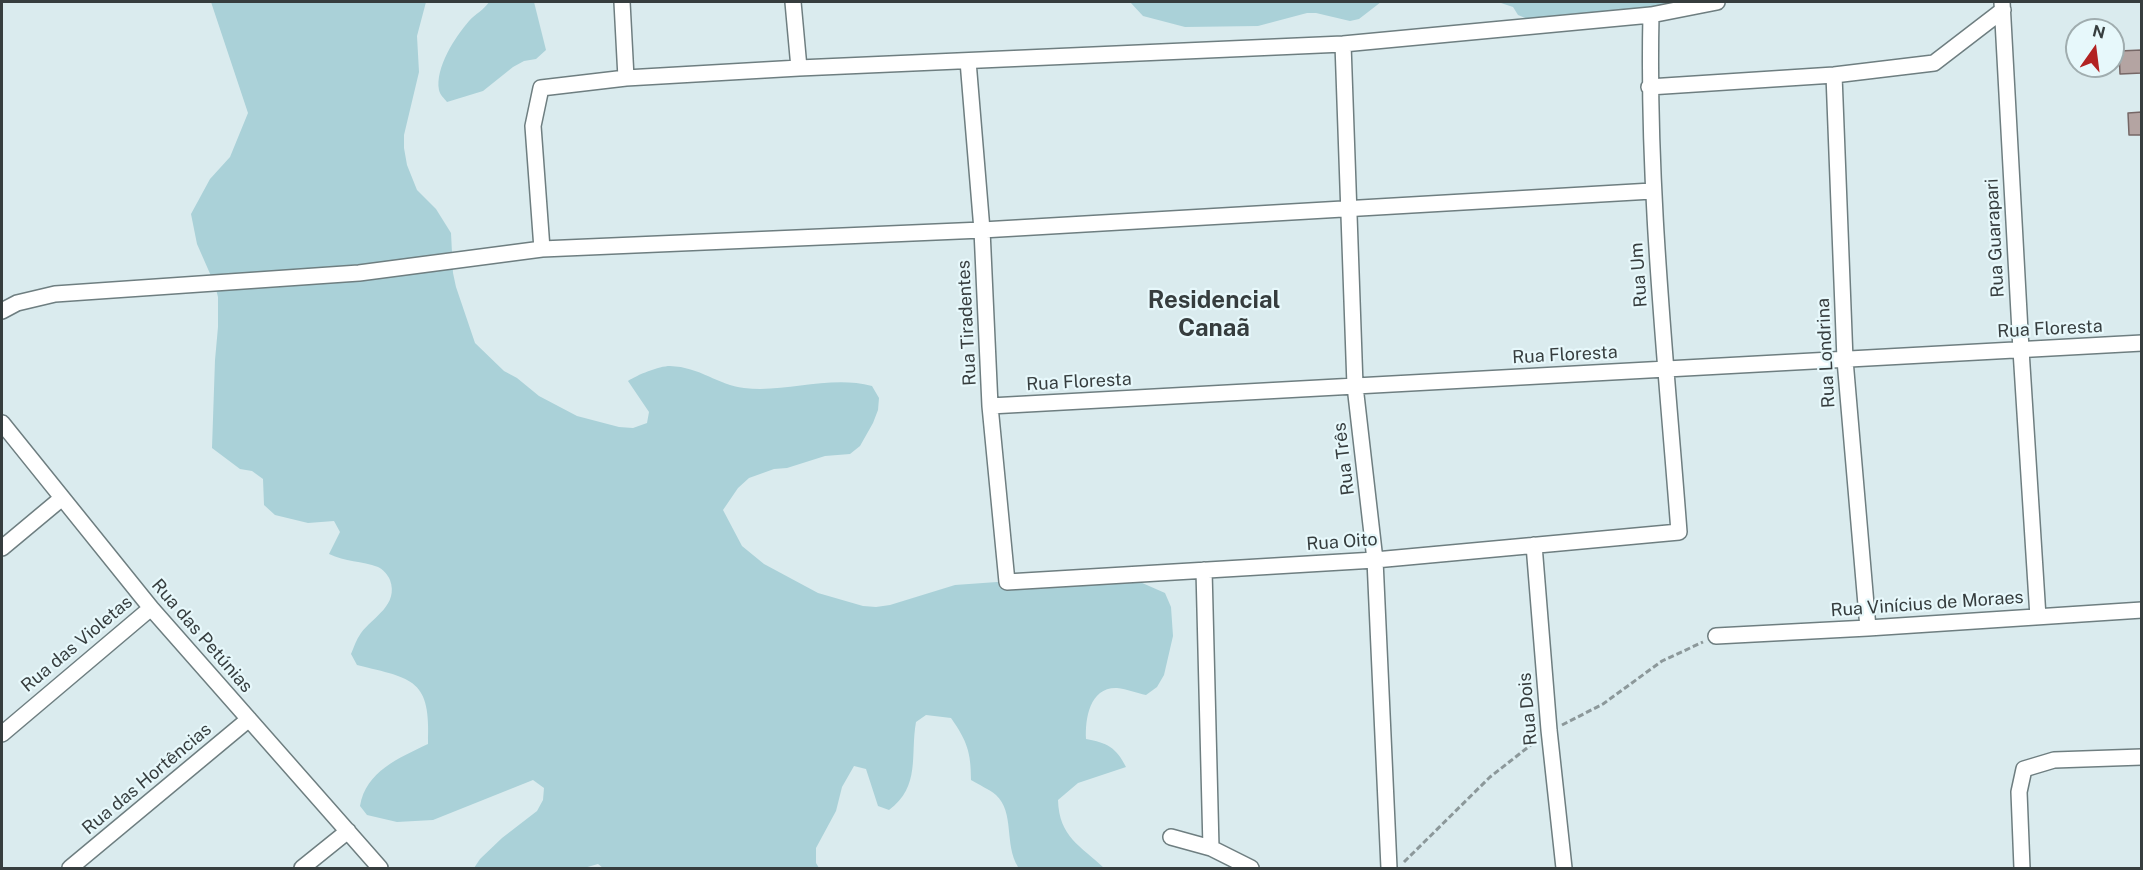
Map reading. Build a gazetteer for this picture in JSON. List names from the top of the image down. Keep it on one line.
{"streets":{"street":["Rua Guarapari","Rua Um","Rua Tiradentes","Rua Floresta","Rua Londrina","Rua Três","Rua Oito","Rua Vinícius de Moraes","Rua das Petúnias","Rua das Violetas","Rua Dois","Rua das Hortências"]},"crossings":[["Rua Guarapari","Rua Floresta"],["Rua Guarapari","Rua Vinícius de Moraes"],["Rua Um","Rua Floresta"],["Rua Um","Rua Oito"],["Rua Tiradentes","Rua Floresta"],["Rua Tiradentes","Rua Oito"],["Rua Floresta","Rua Londrina"],["Rua Floresta","Rua Três"],["Rua Londrina","Rua Vinícius de Moraes"],["Rua Três","Rua Oito"],["Rua Oito","Rua Dois"],["Rua das Petúnias","Rua das Violetas"],["Rua das Petúnias","Rua das Hortências"]],"districts":["Residencial Canaã"],"north":"top"}
